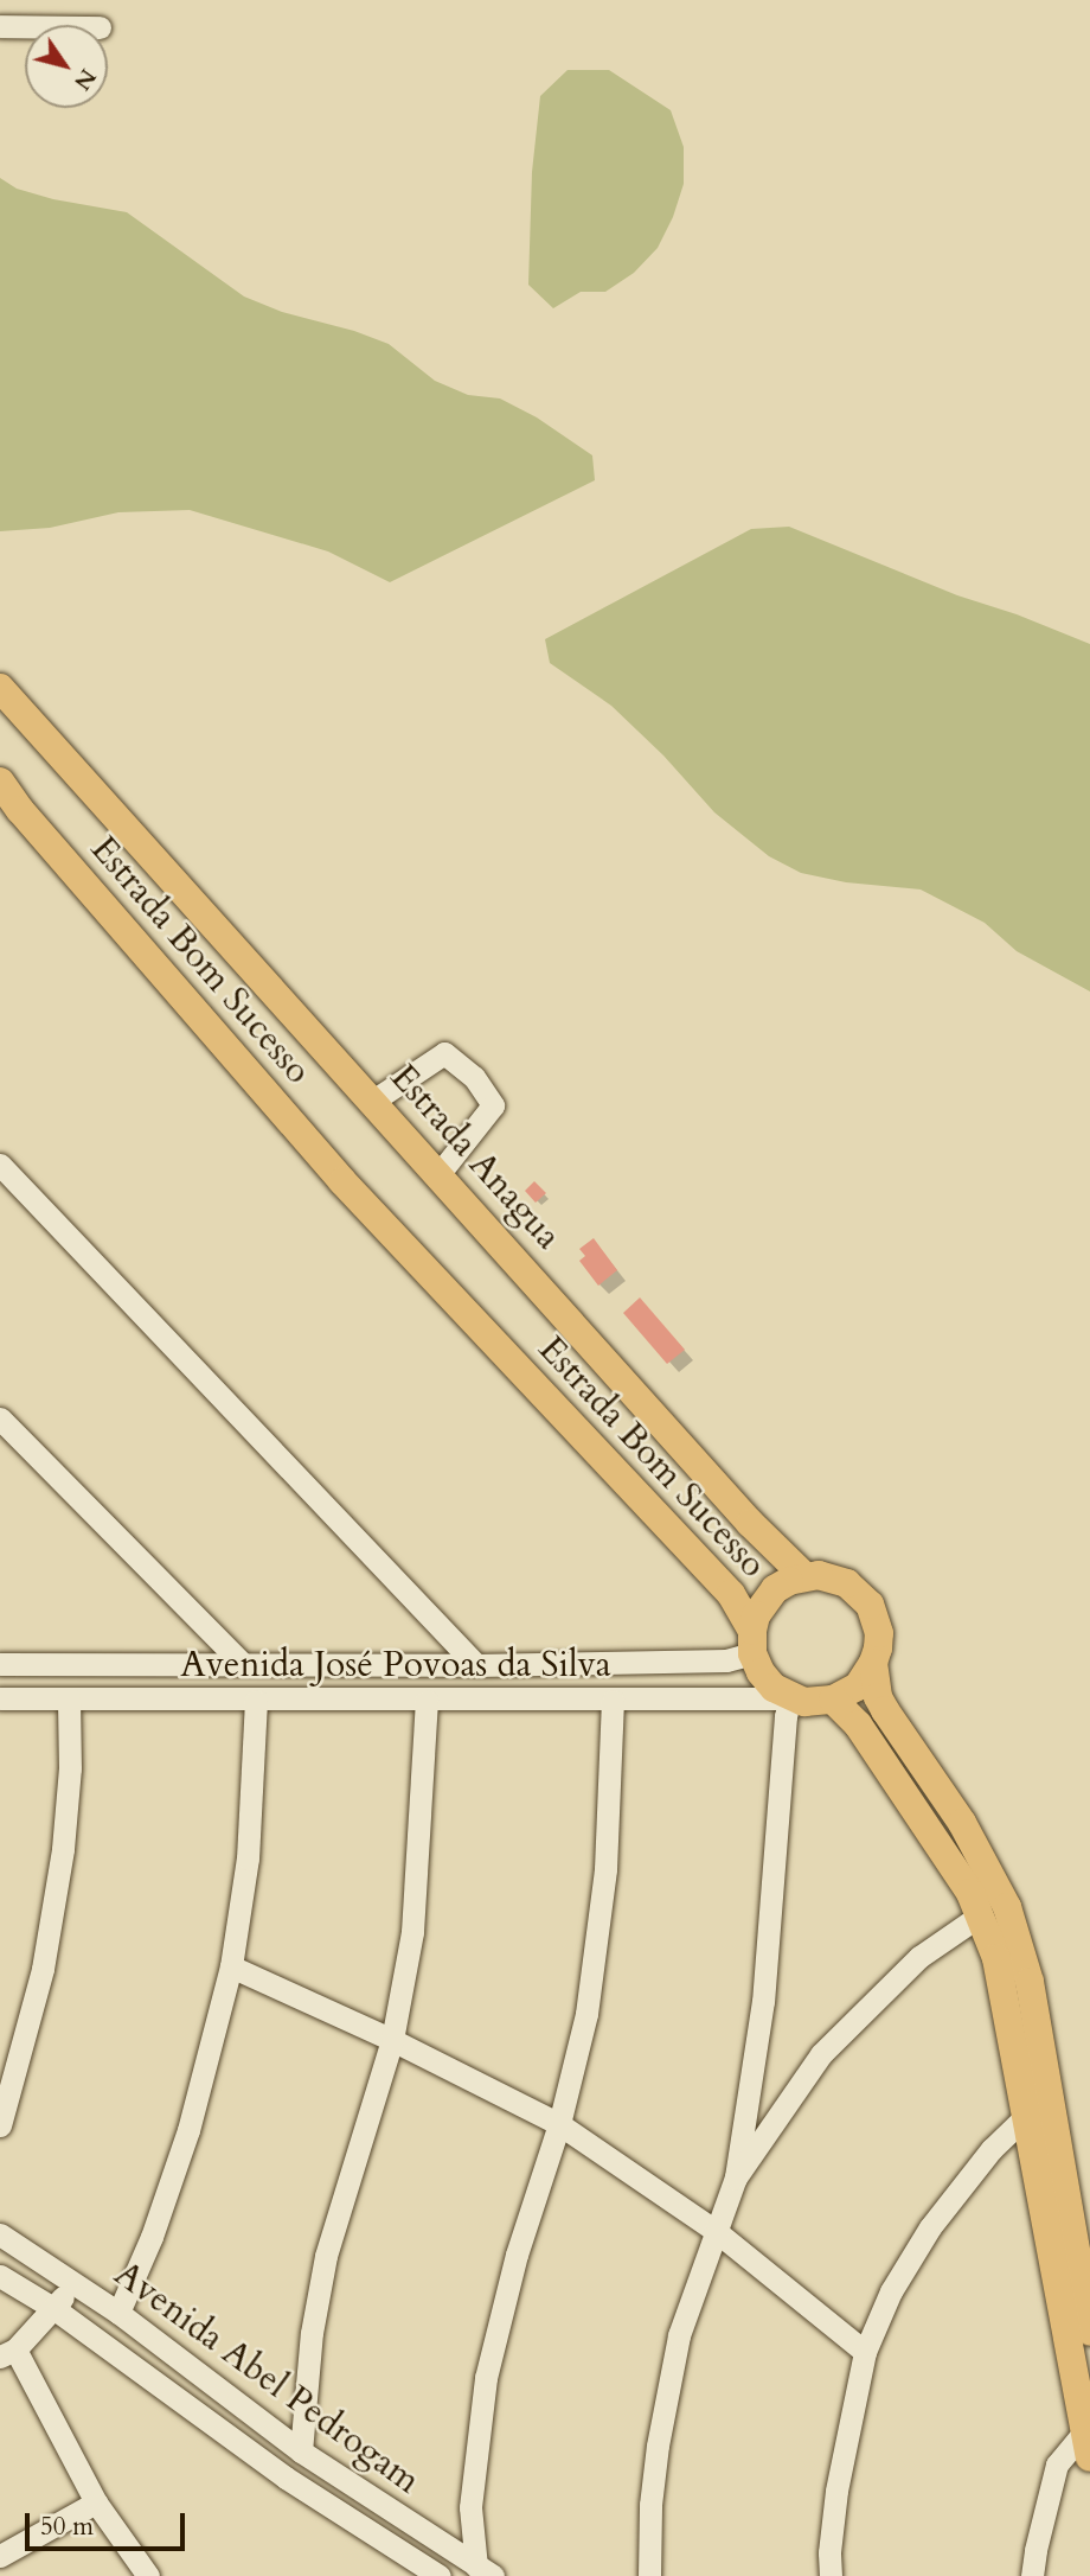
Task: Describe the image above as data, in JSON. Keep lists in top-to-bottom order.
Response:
{
  "streets": {
    "main road": ["Estrada Bom Sucesso", "Estrada Anagua"],
    "street": ["Avenida José Povoas da Silva", "Avenida Abel Pedrogam"]
  },
  "crossings": [
    ["Estrada Bom Sucesso", "Estrada Anagua"],
    ["Estrada Bom Sucesso", "Avenida José Povoas da Silva"],
    ["Estrada Anagua", "Avenida José Povoas da Silva"]
  ],
  "scale_bar": "50 m",
  "north": "bottom right"
}
